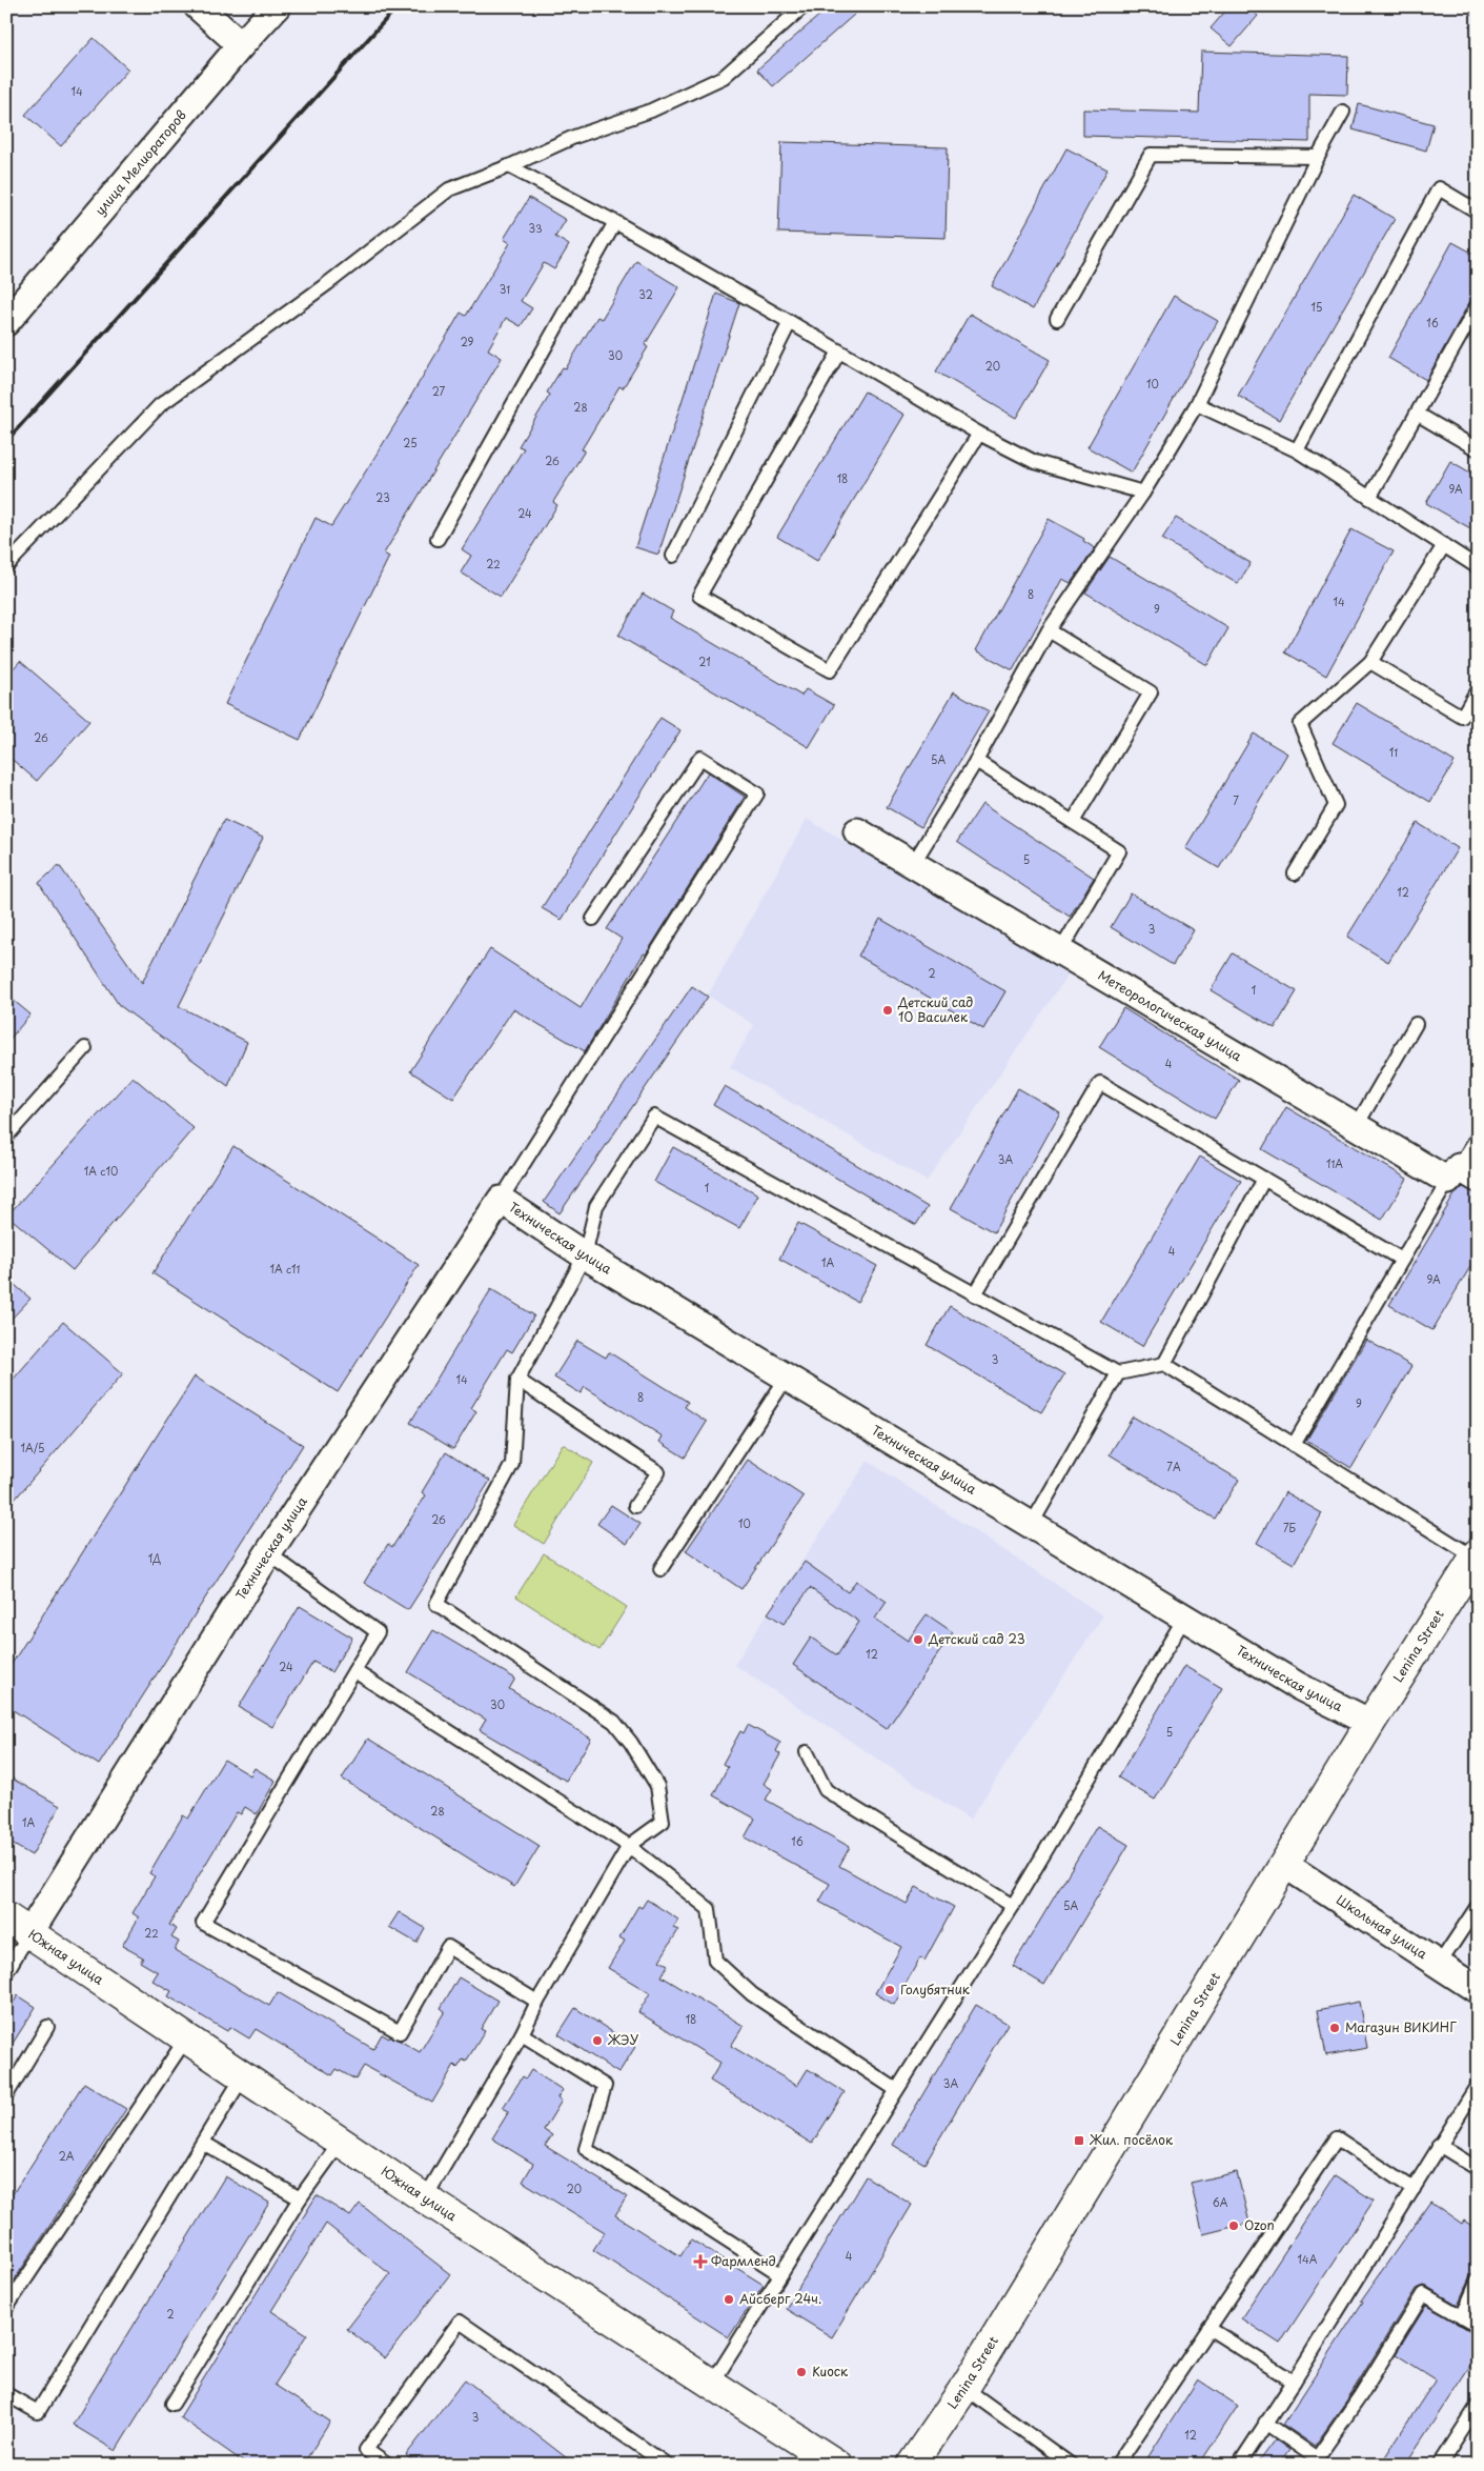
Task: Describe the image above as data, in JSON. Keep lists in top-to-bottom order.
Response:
{
  "streets": {
    "main road": ["Lenina Street", "Южная улица"],
    "street": [
      "улица Мелиораторов",
      "Метеорологическая улица",
      "Техническая улица",
      "Школьная улица"
    ]
  },
  "crossings": [
    ["Техническая улица", "Lenina Street"],
    ["Техническая улица", "Южная улица"],
    ["Lenina Street", "Школьная улица"]
  ],
  "places": {
    "other": [
      "Детский сад 10 Василек",
      "Детский сад 23",
      "Голубятник",
      "Магазин ВИКИНГ",
      "ЖЭУ",
      "Ozon",
      "Айсберг 24ч.",
      "Киоск"
    ],
    "transit": ["Жил. посёлок"],
    "health": ["Фармленд"]
  },
  "house_numbers": [
    "14",
    "33",
    "31",
    "32",
    "15",
    "16",
    "29",
    "30",
    "20",
    "10",
    "27",
    "28",
    "25",
    "26",
    "18",
    "9А",
    "23",
    "24",
    "22",
    "8",
    "14",
    "9",
    "21",
    "26",
    "11",
    "5А",
    "7",
    "5",
    "12",
    "3",
    "2",
    "1",
    "4",
    "3А",
    "11А",
    "1А с10",
    "1",
    "4",
    "1А",
    "1А с11",
    "9А",
    "3",
    "14",
    "8",
    "9",
    "1А/5",
    "7А",
    "26",
    "10",
    "7Б",
    "1Д",
    "12",
    "24",
    "30",
    "5",
    "28",
    "1А",
    "16",
    "5А",
    "22",
    "18",
    "3А",
    "2А",
    "20",
    "6А",
    "4",
    "14А",
    "2",
    "3",
    "12"
  ]
}
